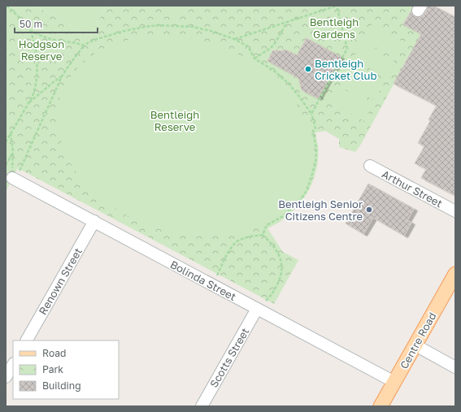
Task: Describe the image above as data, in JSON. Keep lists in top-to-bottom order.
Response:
{
  "streets": {
    "main road": ["Centre Road"],
    "street": [
      "Arthur Street",
      "Bolinda Street",
      "Renown Street",
      "Scotts Street"
    ]
  },
  "crossings": [
    ["Bolinda Street", "Renown Street"],
    ["Bolinda Street", "Centre Road"],
    ["Bolinda Street", "Scotts Street"]
  ],
  "parks": ["Bentleigh Gardens", "Hodgson Reserve", "Bentleigh Reserve"],
  "places": ["Bentleigh Cricket Club", "Bentleigh Senior Citizens Centre"],
  "legend": ["Road", "Park", "Building"],
  "scale_bar": "50 m"
}
